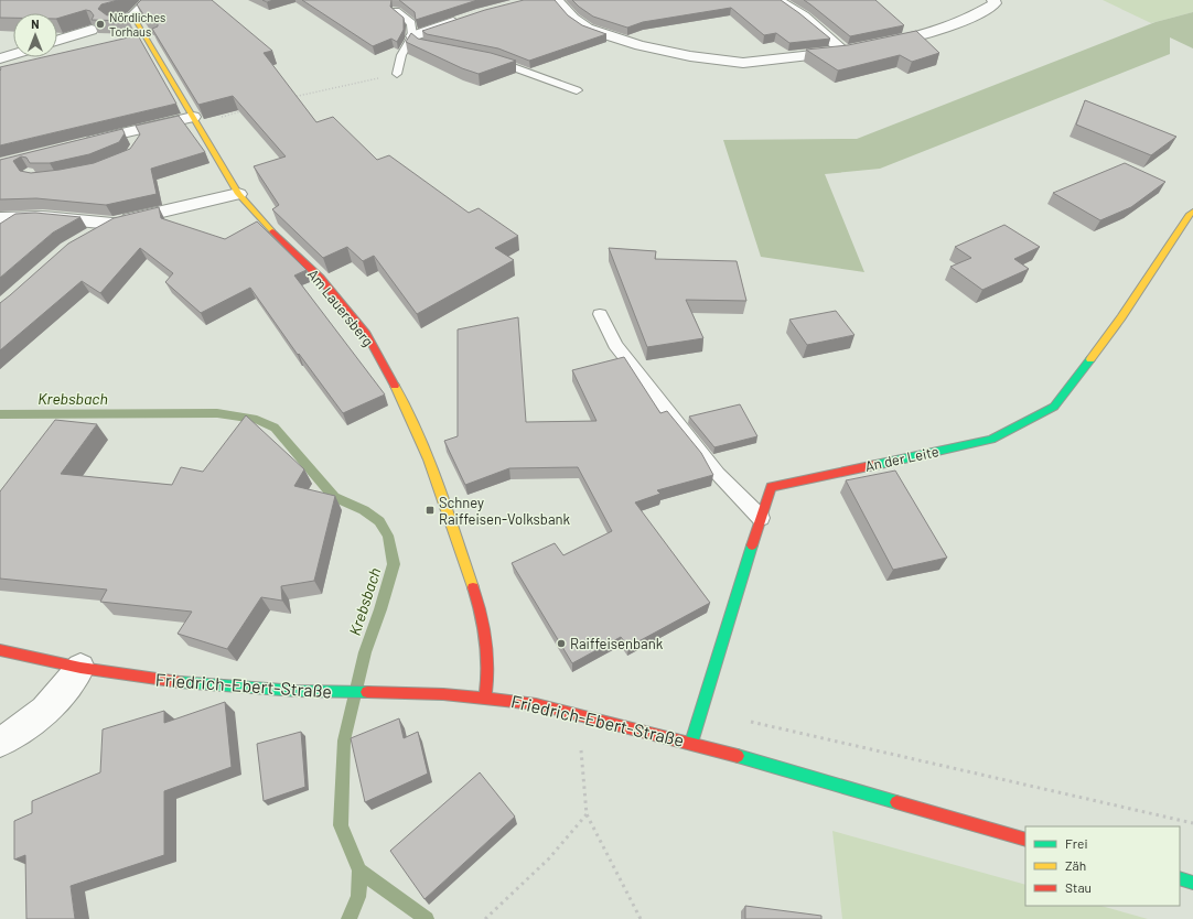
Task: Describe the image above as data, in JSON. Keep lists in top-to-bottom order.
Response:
{
  "streets": {
    "street": ["Am Lauersberg", "An der Leite", "Friedrich-Ebert-Straße"]
  },
  "crossings": [
    ["Am Lauersberg", "Friedrich-Ebert-Straße"],
    ["An der Leite", "Friedrich-Ebert-Straße"]
  ],
  "water": ["Krebsbach"],
  "places": {
    "other": ["Nördliches Torhaus", "Raiffeisenbank"],
    "transit": ["Schney Raiffeisen-Volksbank"]
  },
  "legend": ["Frei", "Zäh", "Stau"],
  "north": "top"
}
